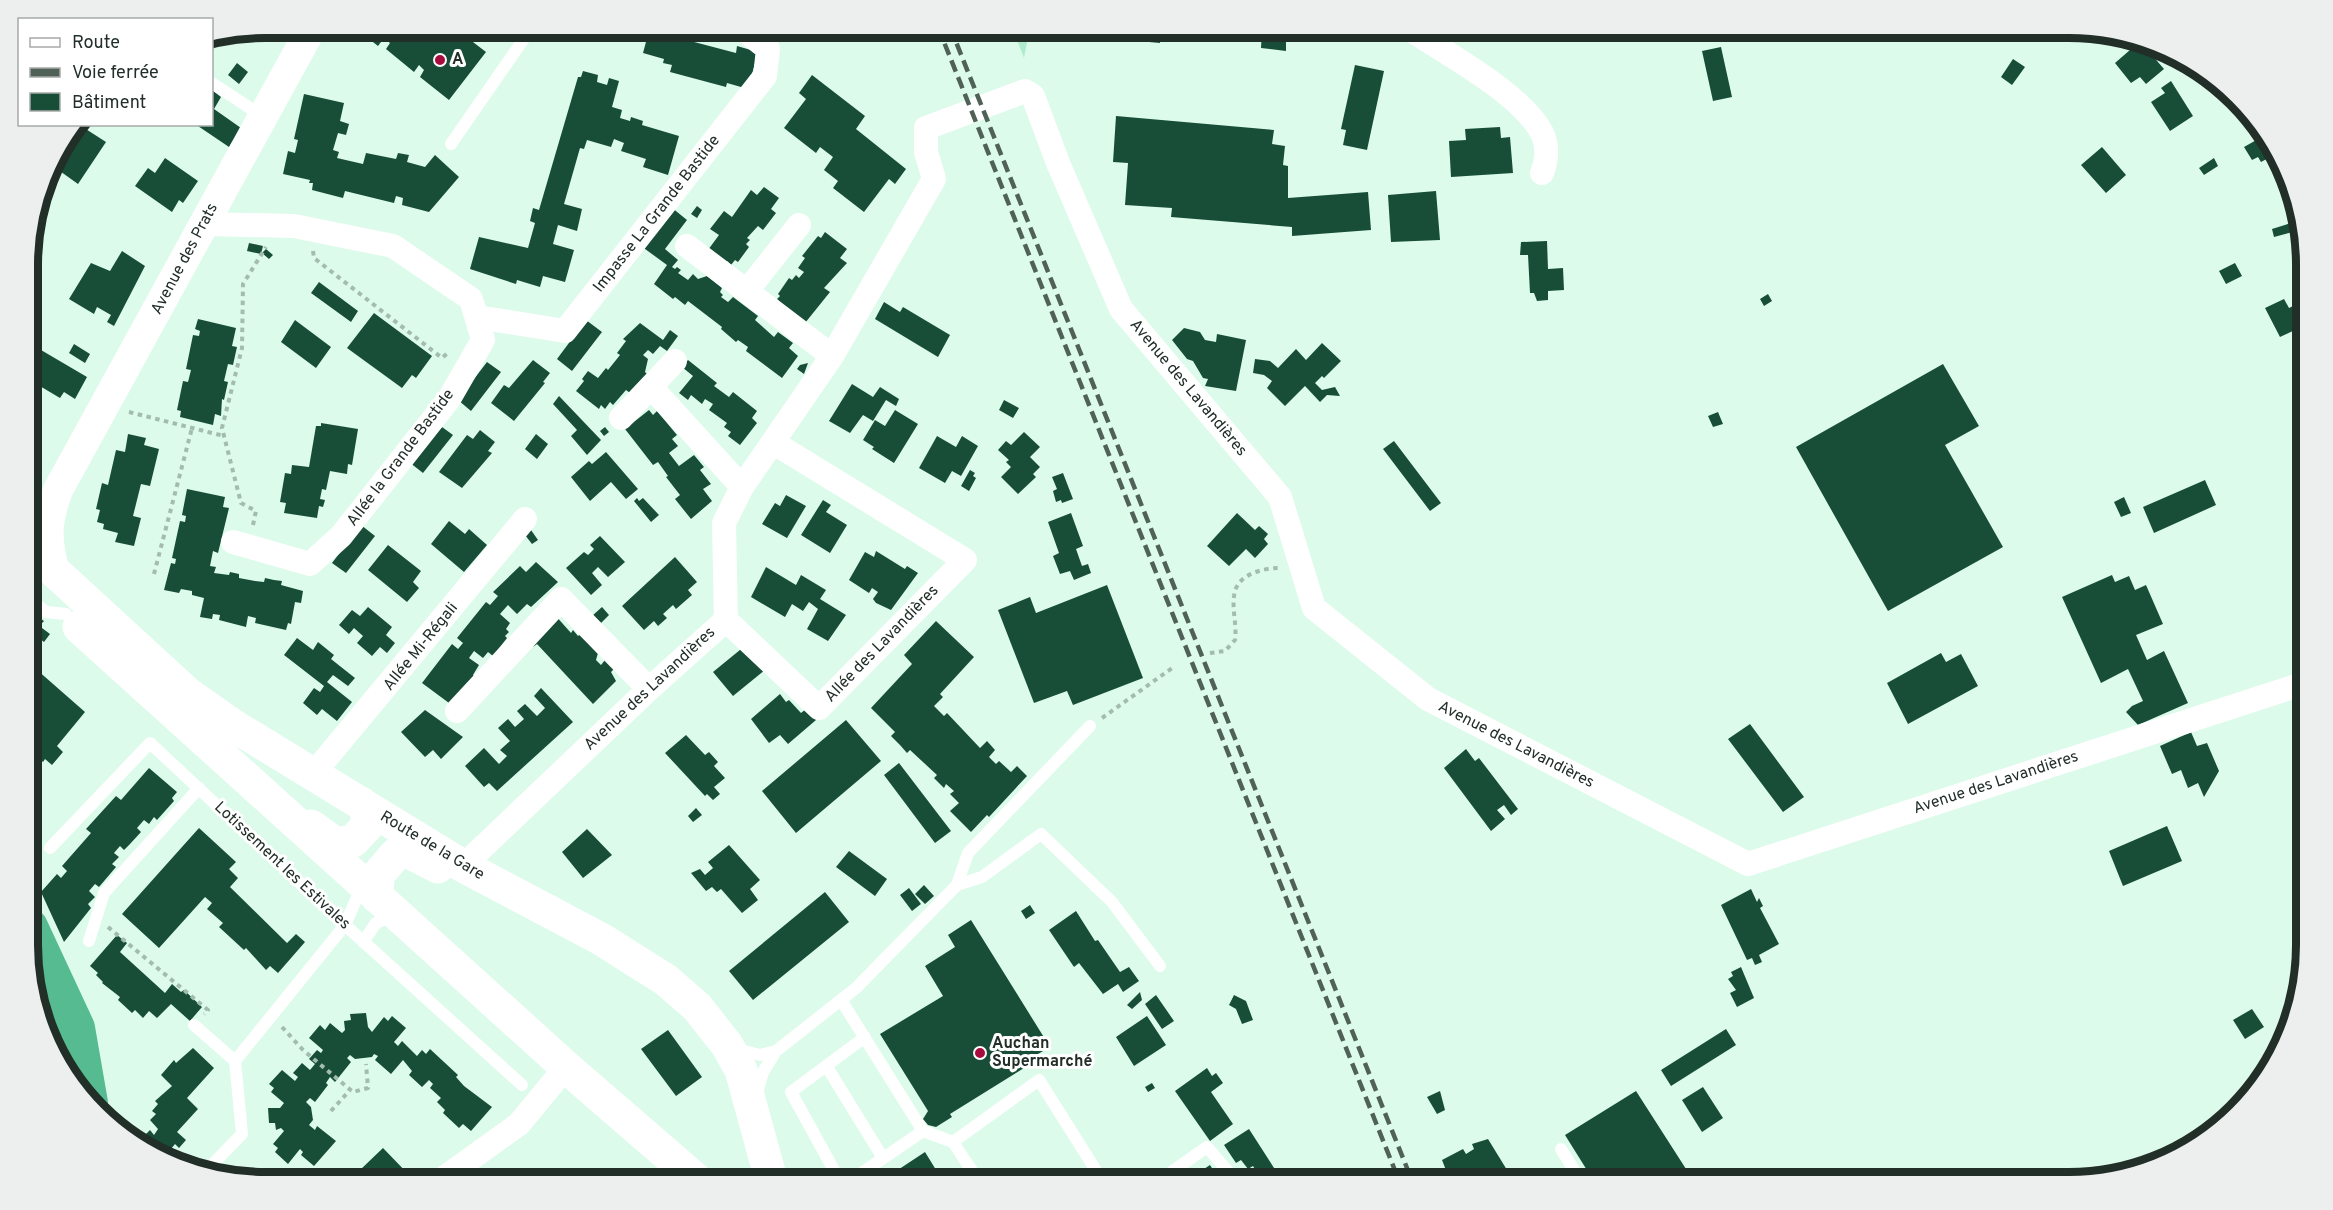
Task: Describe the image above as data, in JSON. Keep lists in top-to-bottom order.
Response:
{
  "streets": {
    "main road": ["Route de la Gare"],
    "street": [
      "Impasse La Grande Bastide",
      "Avenue des Prats",
      "Avenue des Lavandières",
      "Allée la Grande Bastide",
      "Allée des Lavandières",
      "Allée Mi-Régali"
    ],
    "lane": ["Lotissement les Estivales"]
  },
  "crossings": [
    ["Impasse La Grande Bastide", "Allée la Grande Bastide"],
    ["Avenue des Prats", "Allée la Grande Bastide"],
    ["Avenue des Prats", "Route de la Gare"],
    ["Avenue des Lavandières", "Allée des Lavandières"],
    ["Avenue des Lavandières", "Route de la Gare"],
    ["Allée Mi-Régali", "Route de la Gare"]
  ],
  "places": ["A", "Auchan Supermarché"],
  "legend": ["Route", "Voie ferrée", "Bâtiment"]
}
